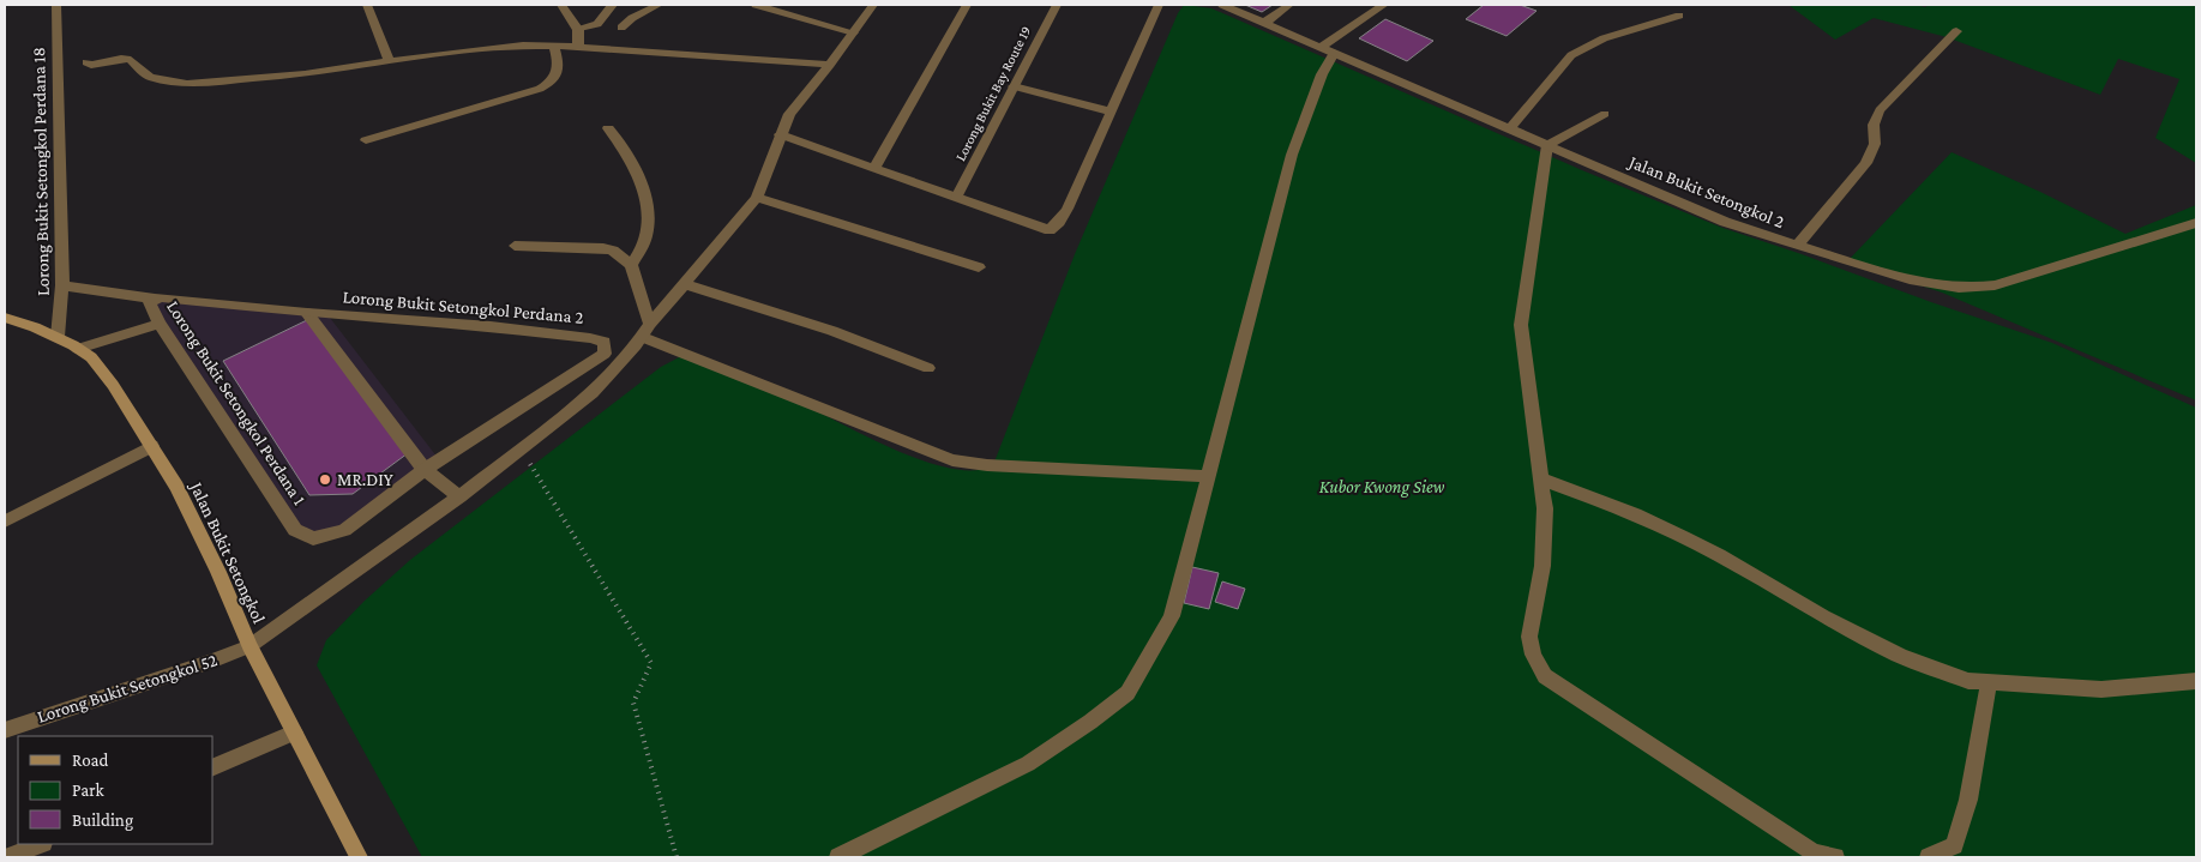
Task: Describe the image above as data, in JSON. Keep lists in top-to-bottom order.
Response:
{
  "streets": {
    "street": [
      "Lorong Bukit Bay Route 19",
      "Lorong Bukit Setongkol Perdana 18",
      "Jalan Bukit Setongkol 2",
      "Lorong Bukit Setongkol Perdana 2",
      "Lorong Bukit Setongkol Perdana 1",
      "Jalan Bukit Setongkol",
      "Lorong Bukit Setongkol 52"
    ]
  },
  "crossings": [
    ["Lorong Bukit Setongkol Perdana 18", "Jalan Bukit Setongkol"],
    ["Lorong Bukit Setongkol Perdana 2", "Lorong Bukit Setongkol Perdana 1"],
    ["Jalan Bukit Setongkol", "Lorong Bukit Setongkol 52"]
  ],
  "parks": ["Kubor Kwong Siew"],
  "places": ["MR.DIY"],
  "legend": ["Road", "Park", "Building"]
}
